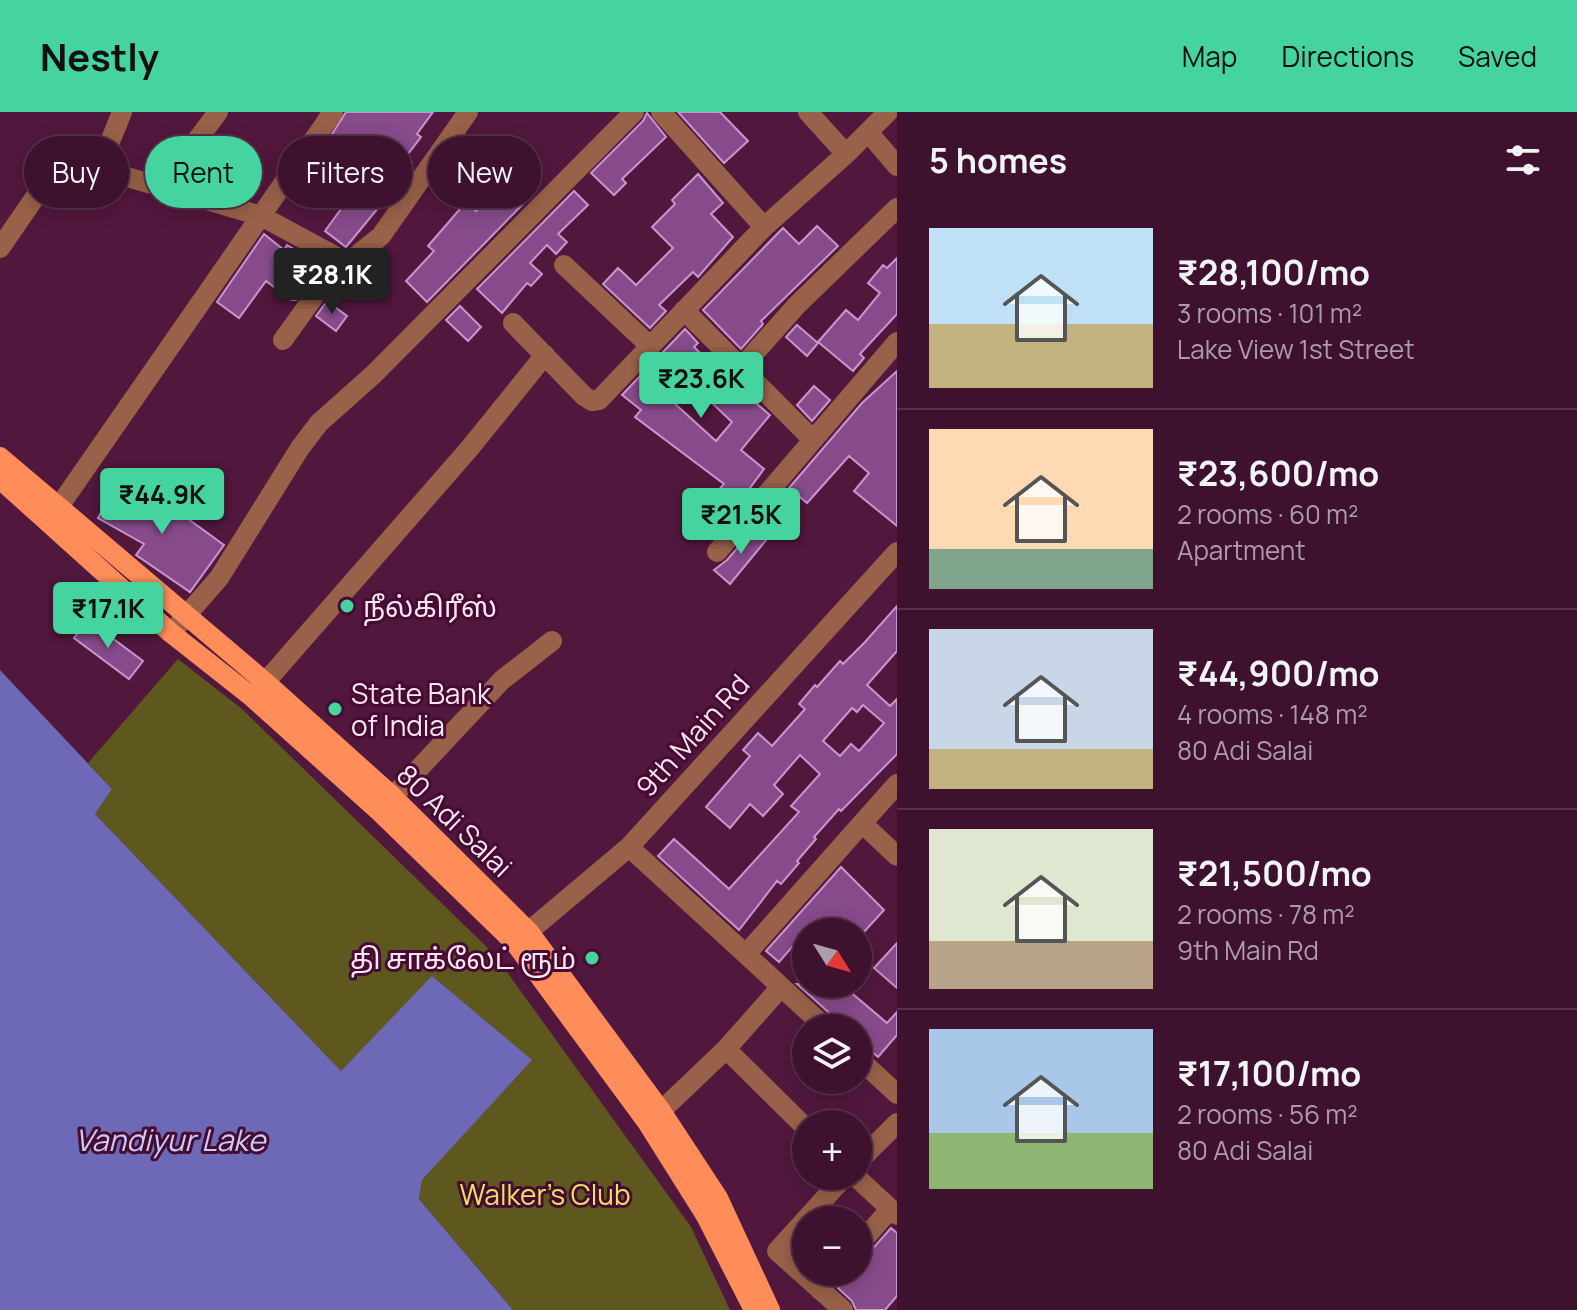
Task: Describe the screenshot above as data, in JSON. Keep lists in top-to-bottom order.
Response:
{
  "streets": {
    "main road": ["80 Adi Salai"],
    "street": ["9th Main Rd"]
  },
  "crossings": [
    ["9th Main Rd", "80 Adi Salai"]
  ],
  "water": ["Vandiyur Lake"],
  "parks": ["Walker's Club"],
  "places": ["நீல்கிரீஸ்", "State Bank of India", "தி சாக்லேட் ரூம்"],
  "north": "bottom right",
  "page": {
    "header": "Nestly",
    "nav": ["Map", "Directions", "Saved"],
    "heading": "5 homes",
    "chip": [
      "Buy",
      "Rent",
      "Filters",
      "New"
    ],
    "list": [
      {
        "name": "₹28,100/mo",
        "note": "3 rooms · 101 m² · Lake View 1st Street"
      },
      {
        "name": "₹23,600/mo",
        "note": "2 rooms · 60 m² · Apartment"
      },
      {
        "name": "₹44,900/mo",
        "note": "4 rooms · 148 m² · 80 Adi Salai"
      },
      {
        "name": "₹21,500/mo",
        "note": "2 rooms · 78 m² · 9th Main Rd"
      },
      {
        "name": "₹17,100/mo",
        "note": "2 rooms · 56 m² · 80 Adi Salai"
      }
    ],
    "price": [
      "₹28.1K",
      "₹23.6K",
      "₹44.9K",
      "₹21.5K",
      "₹17.1K"
    ],
    "map_buttons": ["+", "−"]
  }
}
